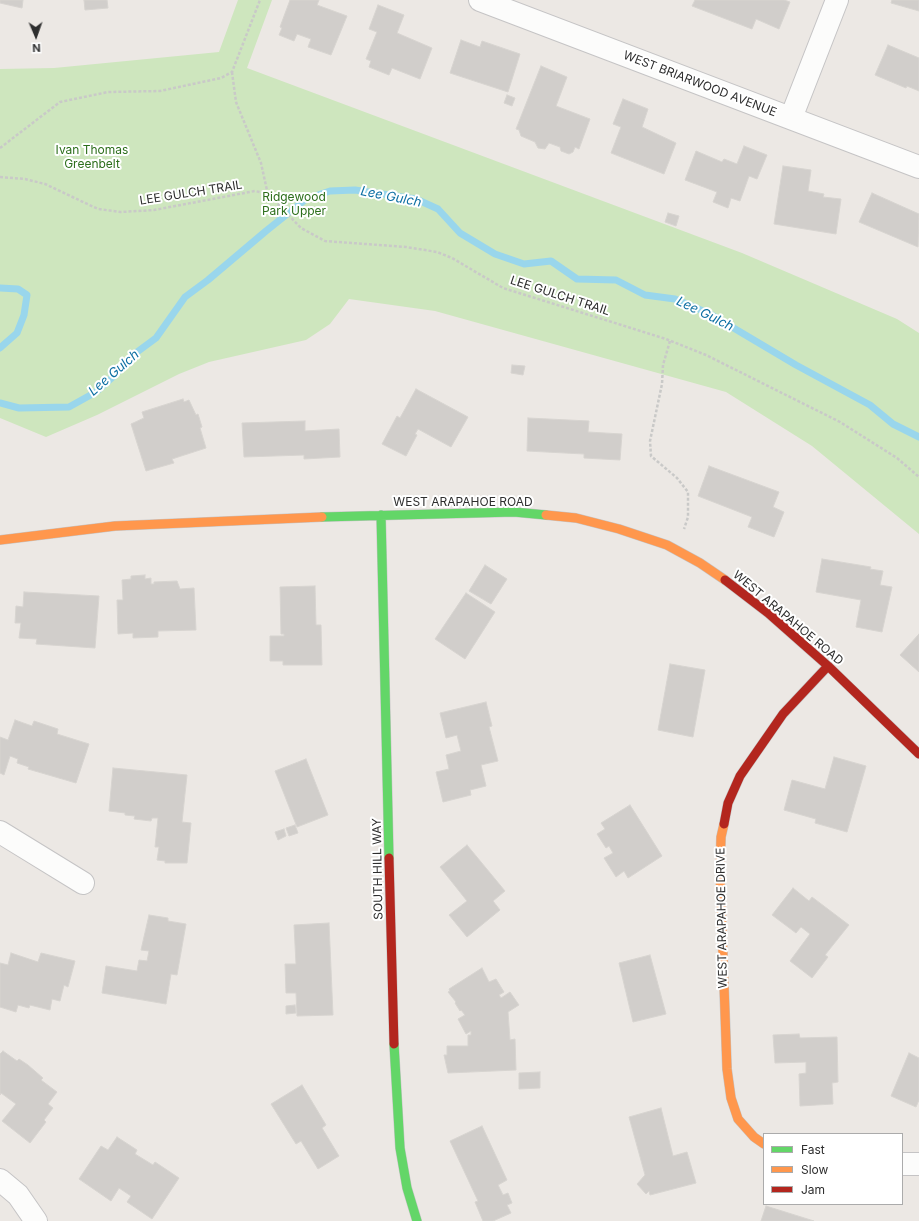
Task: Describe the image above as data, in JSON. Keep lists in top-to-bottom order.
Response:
{
  "streets": {
    "street": [
      "WEST BRIARWOOD AVENUE",
      "WEST ARAPAHOE ROAD",
      "SOUTH HILL WAY",
      "WEST ARAPAHOE DRIVE"
    ],
    "path": ["LEE GULCH TRAIL"]
  },
  "crossings": [
    ["WEST ARAPAHOE ROAD", "SOUTH HILL WAY"],
    ["WEST ARAPAHOE ROAD", "WEST ARAPAHOE DRIVE"]
  ],
  "water": ["Lee Gulch"],
  "parks": ["Ivan Thomas Greenbelt", "Ridgewood Park Upper"],
  "legend": ["Fast", "Slow", "Jam"],
  "north": "bottom"
}
